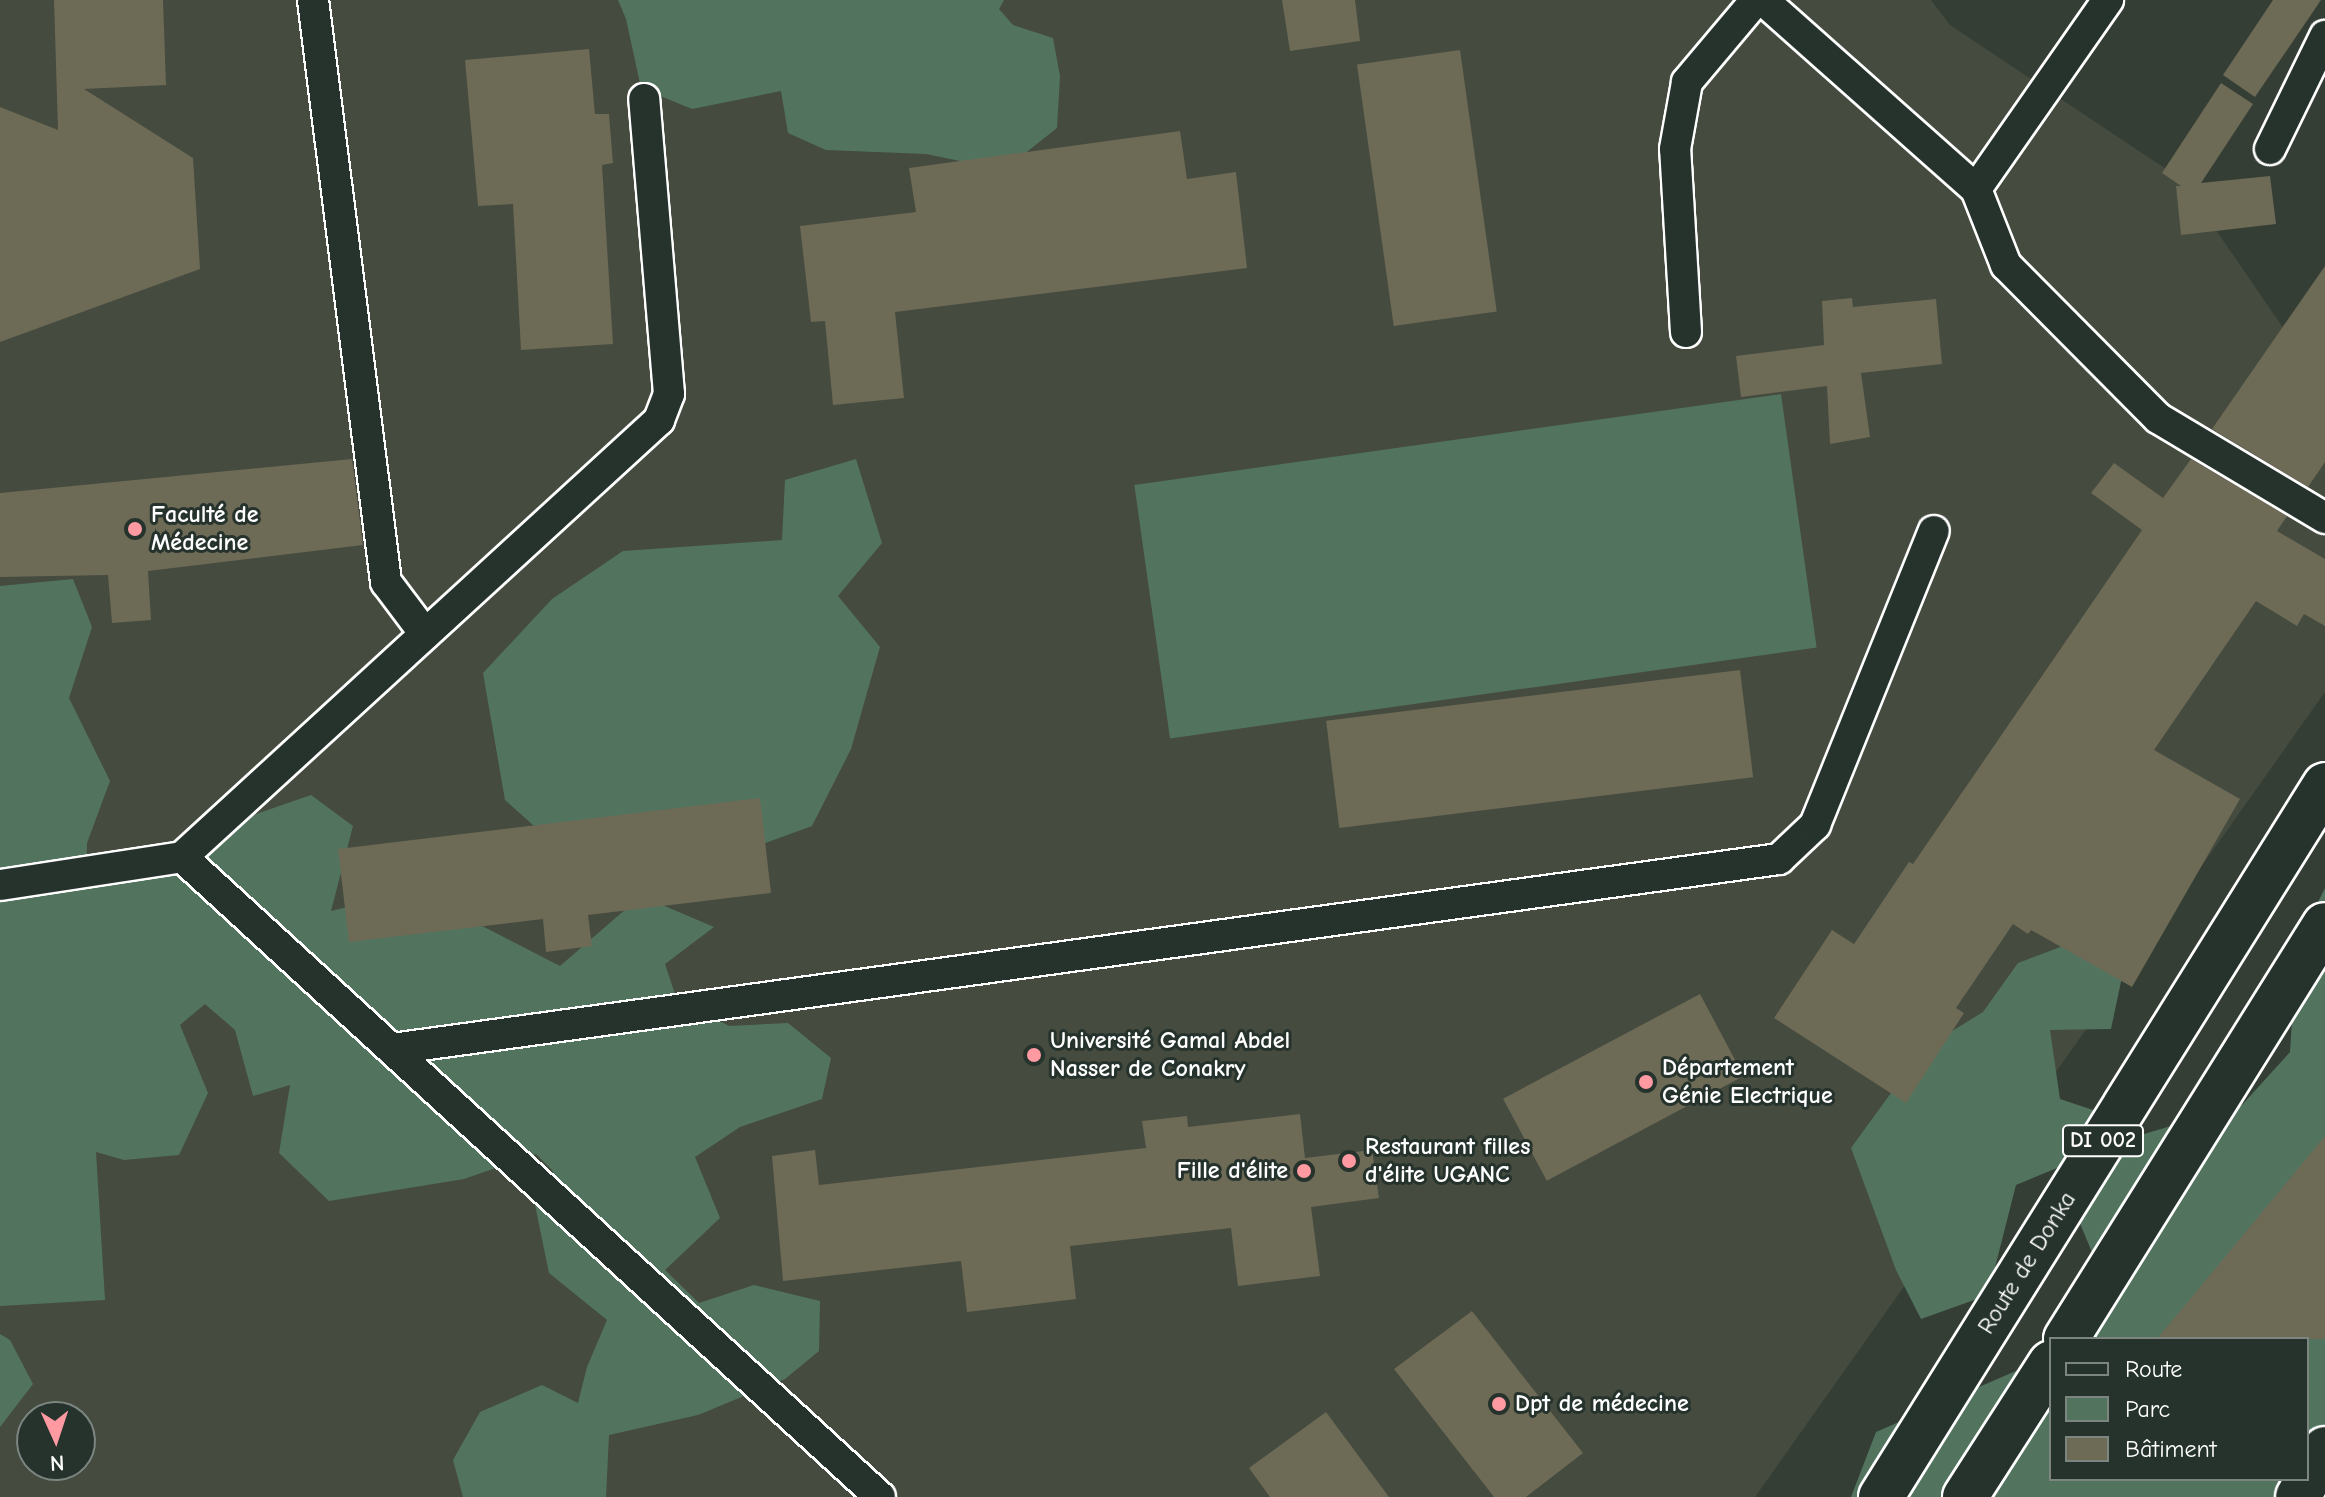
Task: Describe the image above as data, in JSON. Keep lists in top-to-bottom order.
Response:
{
  "streets": {
    "main road": ["DI 002", "Route de Donka"]
  },
  "places": [
    "Faculté de Médecine",
    "Université Gamal Abdel Nasser de Conakry",
    "Département Génie Electrique",
    "Restaurant filles d'élite UGANC",
    "Fille d'élite",
    "Dpt de médecine"
  ],
  "legend": ["Route", "Parc", "Bâtiment"],
  "north": "bottom"
}
